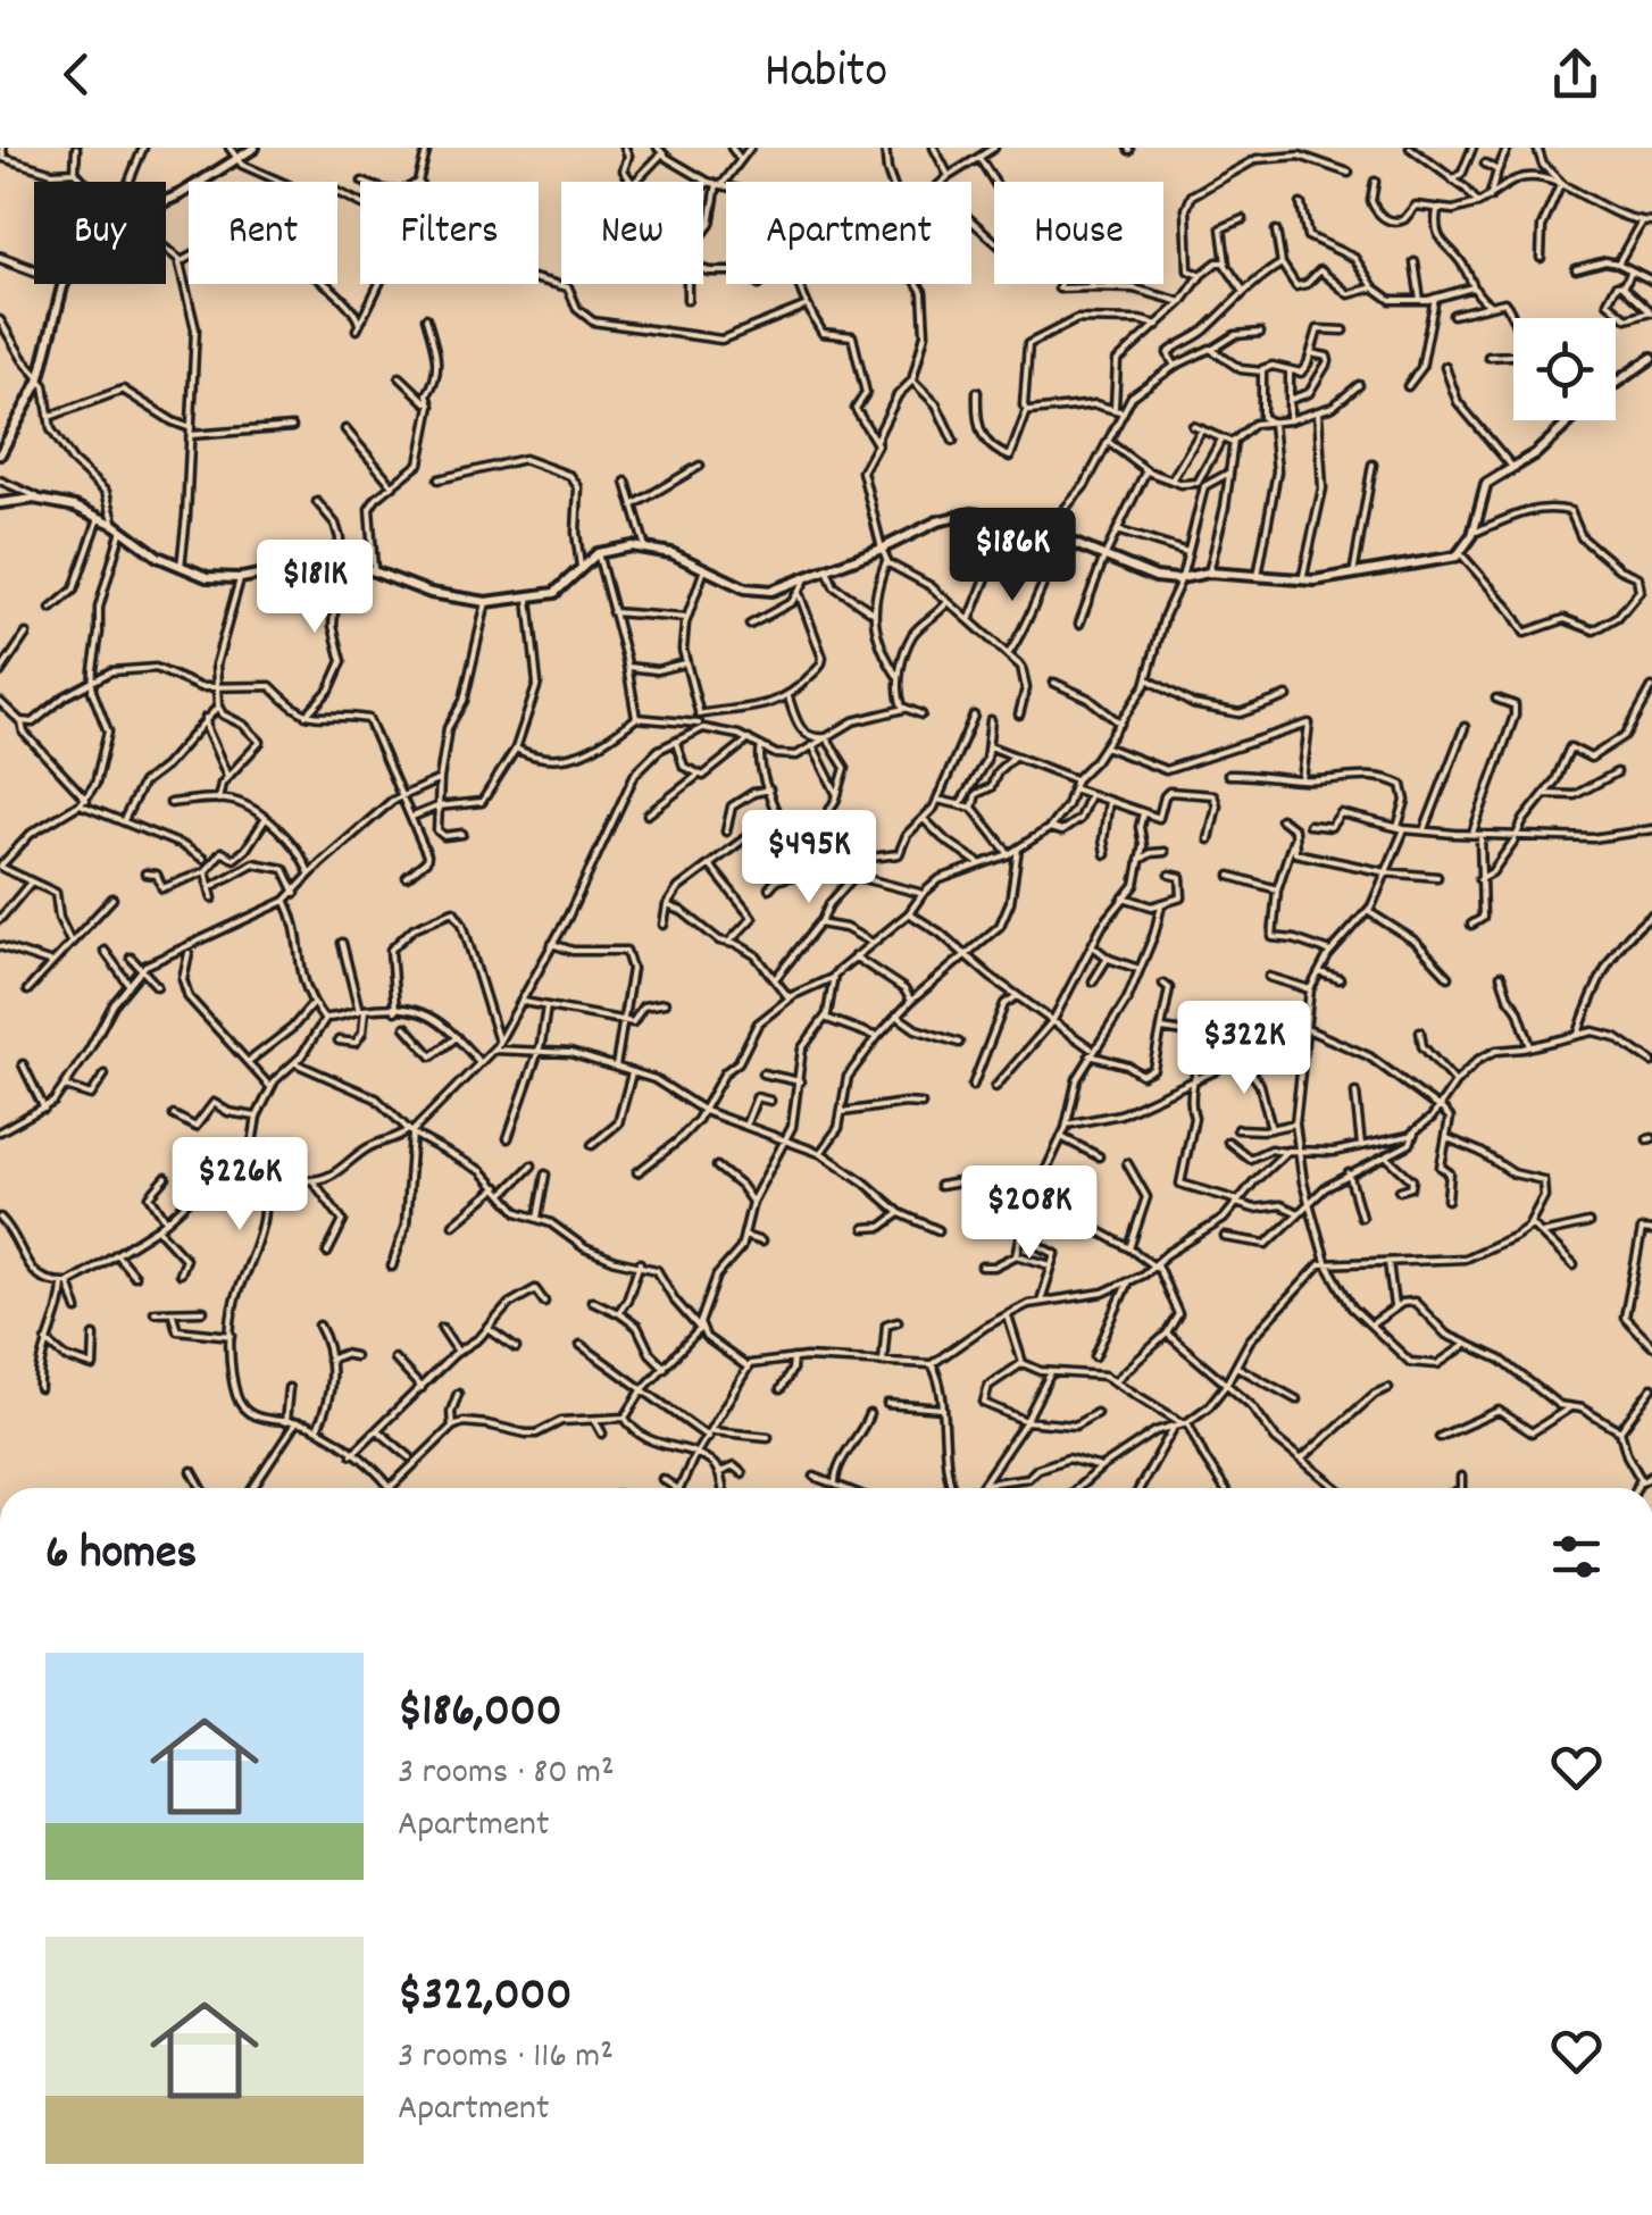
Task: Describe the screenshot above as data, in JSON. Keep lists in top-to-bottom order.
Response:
{
  "page": {
    "header": "Habito",
    "chip": [
      "Buy",
      "Rent",
      "Filters",
      "New",
      "Apartment",
      "House"
    ],
    "price": [
      "$186K",
      "$181K",
      "$495K",
      "$322K",
      "$226K",
      "$208K"
    ],
    "heading": "6 homes",
    "list": [
      {
        "name": "$186,000",
        "note": "3 rooms · 80 m² · Apartment"
      },
      {
        "name": "$322,000",
        "note": "3 rooms · 116 m² · Apartment"
      }
    ]
  }
}
